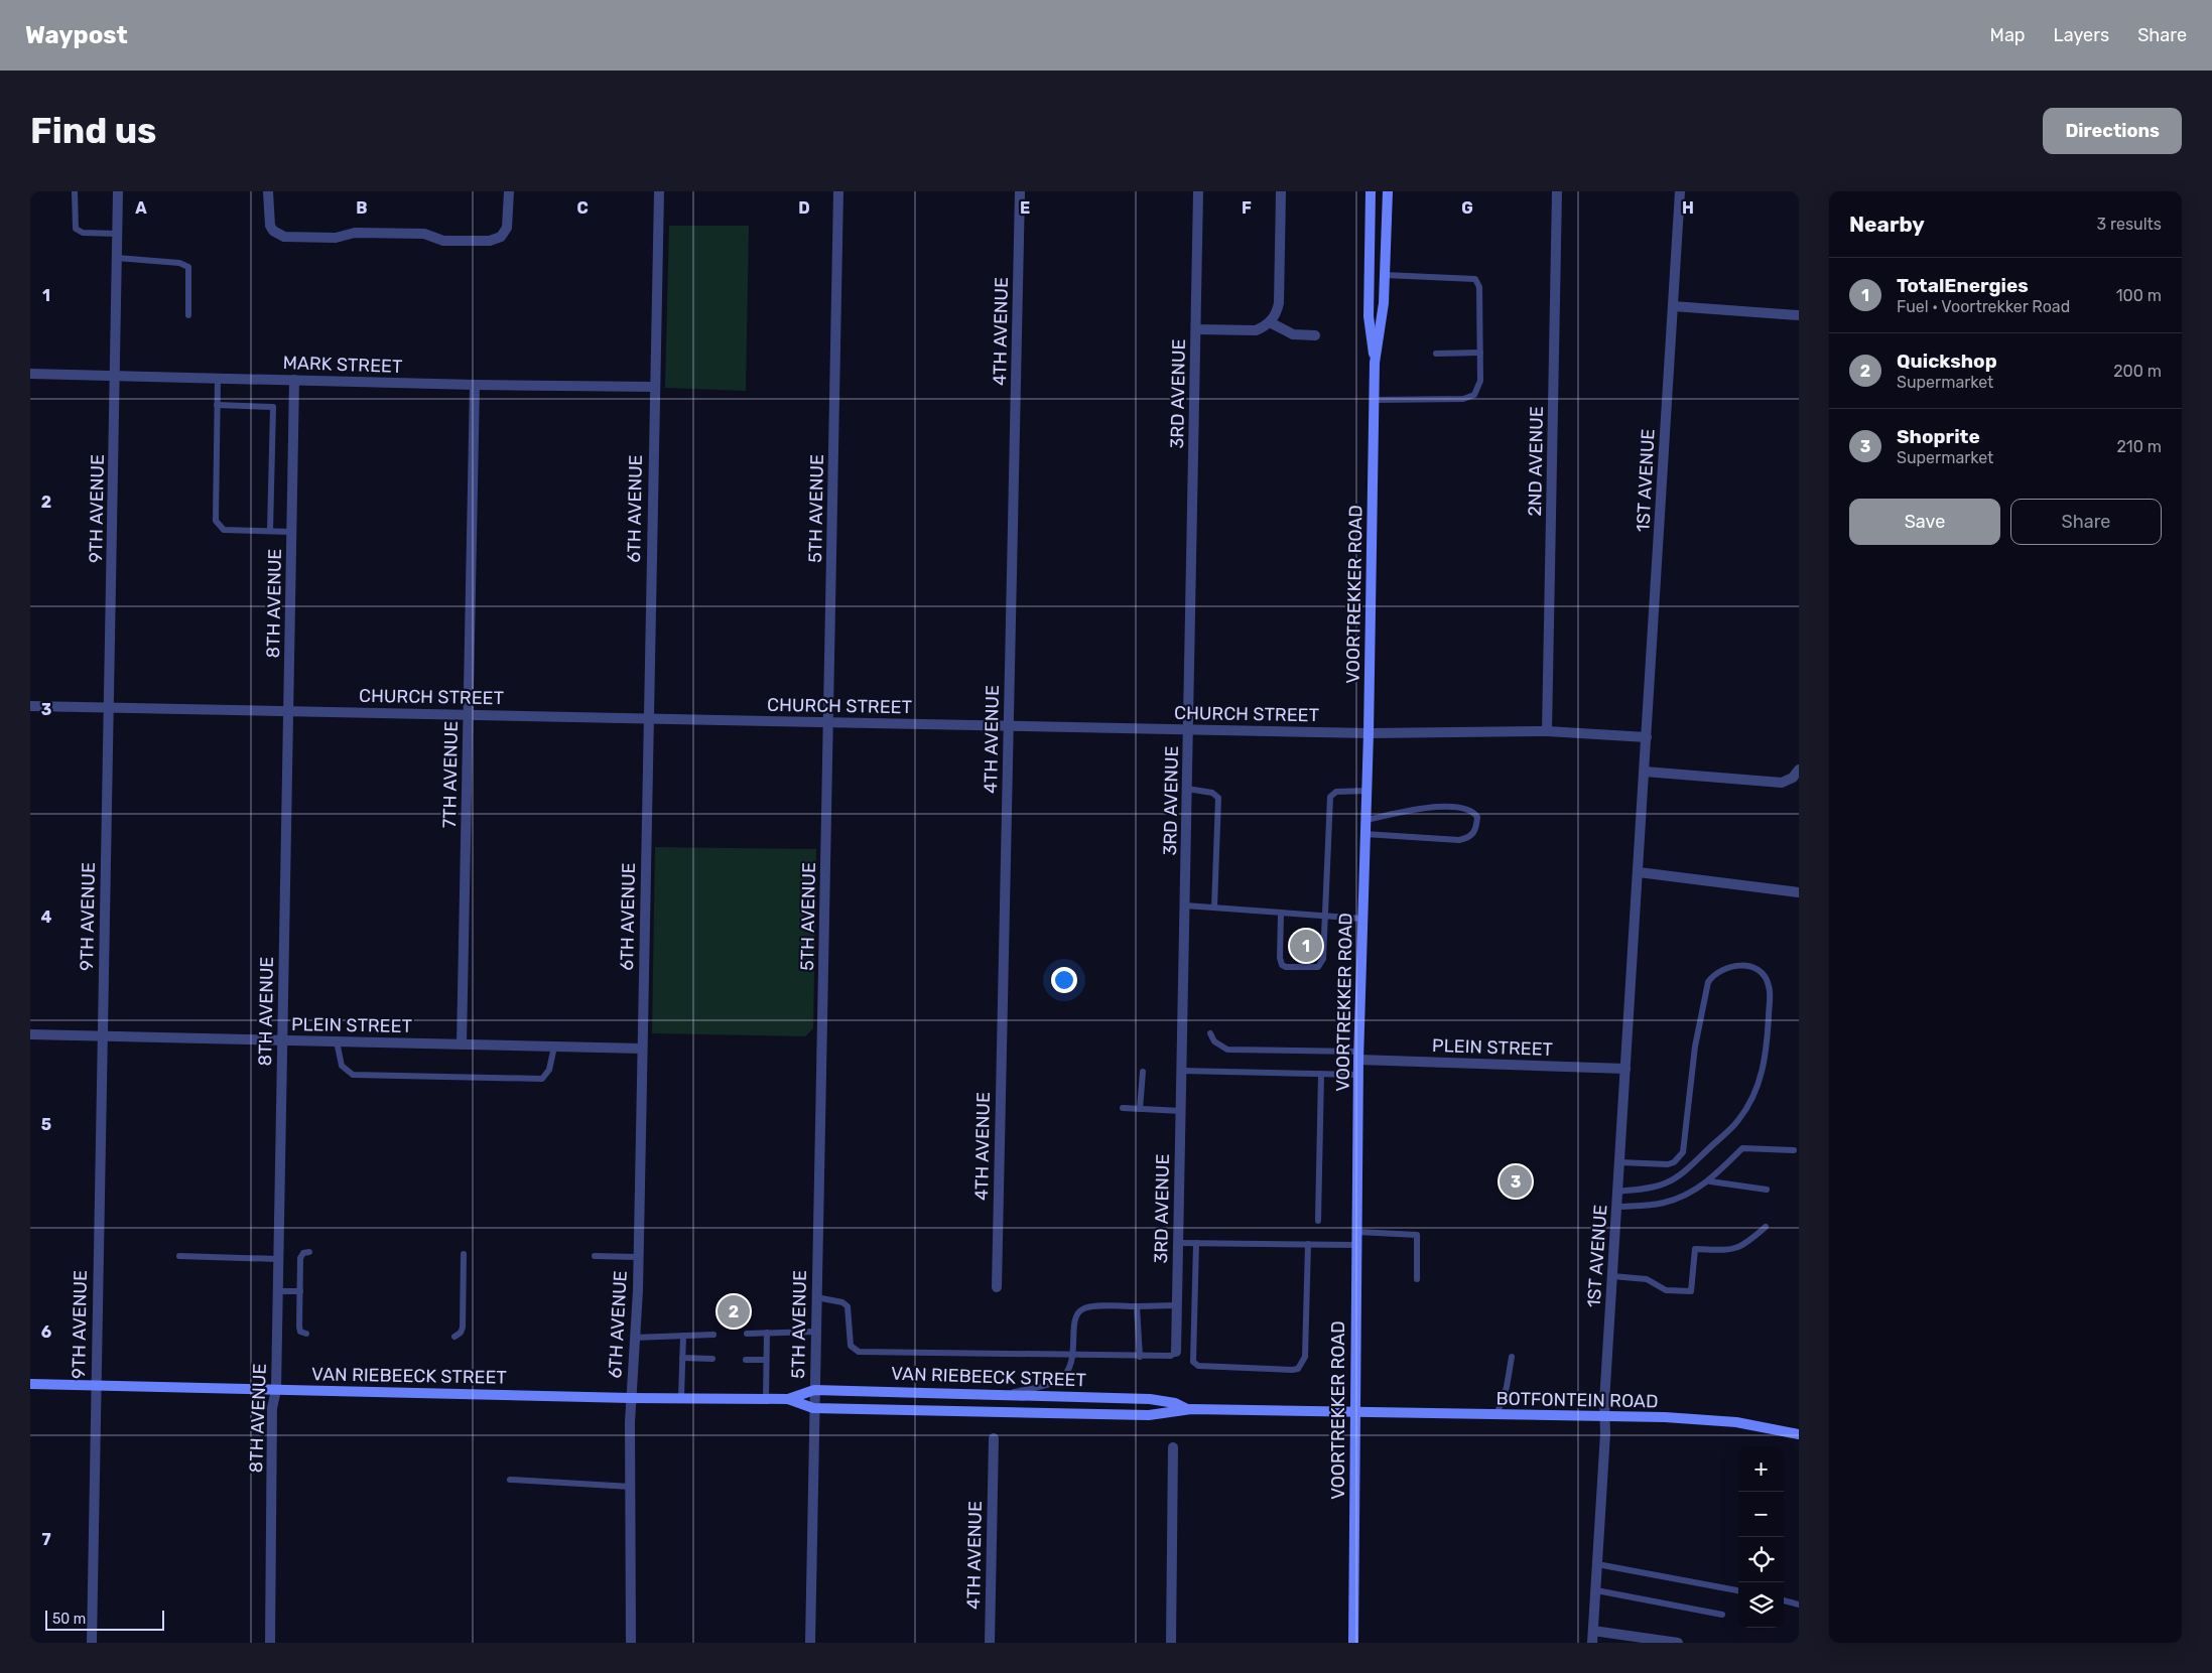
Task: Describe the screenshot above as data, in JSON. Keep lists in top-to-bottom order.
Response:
{
  "streets": {
    "main road": ["VOORTREKKER ROAD", "VAN RIEBEECK STREET", "BOTFONTEIN ROAD"],
    "street": [
      "4TH AVENUE",
      "MARK STREET",
      "3RD AVENUE",
      "2ND AVENUE",
      "1ST AVENUE",
      "9TH AVENUE",
      "6TH AVENUE",
      "5TH AVENUE",
      "8TH AVENUE",
      "CHURCH STREET",
      "7TH AVENUE",
      "PLEIN STREET"
    ]
  },
  "crossings": [
    ["4TH AVENUE", "CHURCH STREET"],
    ["MARK STREET", "9TH AVENUE"],
    ["MARK STREET", "6TH AVENUE"],
    ["MARK STREET", "8TH AVENUE"],
    ["MARK STREET", "7TH AVENUE"],
    ["3RD AVENUE", "CHURCH STREET"],
    ["2ND AVENUE", "CHURCH STREET"],
    ["1ST AVENUE", "CHURCH STREET"],
    ["1ST AVENUE", "PLEIN STREET"],
    ["1ST AVENUE", "BOTFONTEIN ROAD"],
    ["9TH AVENUE", "CHURCH STREET"],
    ["9TH AVENUE", "PLEIN STREET"],
    ["9TH AVENUE", "VAN RIEBEECK STREET"],
    ["6TH AVENUE", "CHURCH STREET"],
    ["6TH AVENUE", "PLEIN STREET"],
    ["6TH AVENUE", "VAN RIEBEECK STREET"],
    ["5TH AVENUE", "CHURCH STREET"],
    ["5TH AVENUE", "VAN RIEBEECK STREET"],
    ["VOORTREKKER ROAD", "CHURCH STREET"],
    ["VOORTREKKER ROAD", "PLEIN STREET"],
    ["VOORTREKKER ROAD", "VAN RIEBEECK STREET"],
    ["VOORTREKKER ROAD", "BOTFONTEIN ROAD"],
    ["8TH AVENUE", "CHURCH STREET"],
    ["8TH AVENUE", "PLEIN STREET"],
    ["8TH AVENUE", "VAN RIEBEECK STREET"],
    ["CHURCH STREET", "7TH AVENUE"],
    ["7TH AVENUE", "PLEIN STREET"],
    ["VAN RIEBEECK STREET", "BOTFONTEIN ROAD"]
  ],
  "scale_bar": "50 m",
  "page": {
    "header": "Waypost",
    "nav": ["Map", "Layers", "Share"],
    "buttons": [
      "Directions",
      ["Save", "Share"]
    ],
    "title": "Find us",
    "heading": ["Nearby", "3 results"],
    "list": [
      {
        "mark": "1",
        "name": "TotalEnergies",
        "note": "Fuel · Voortrekker Road",
        "value": "100 m"
      },
      {
        "mark": "2",
        "name": "Quickshop",
        "note": "Supermarket",
        "value": "200 m"
      },
      {
        "mark": "3",
        "name": "Shoprite",
        "note": "Supermarket",
        "value": "210 m"
      }
    ],
    "pins": ["1", "3", "2"],
    "map_buttons": ["+", "−"],
    "scale": "50 m"
  },
  "grid": {
    "columns": [
      "A",
      "B",
      "C",
      "D",
      "E",
      "F",
      "G",
      "H"
    ],
    "rows": [
      "1",
      "2",
      "3",
      "4",
      "5",
      "6",
      "7"
    ]
  }
}
